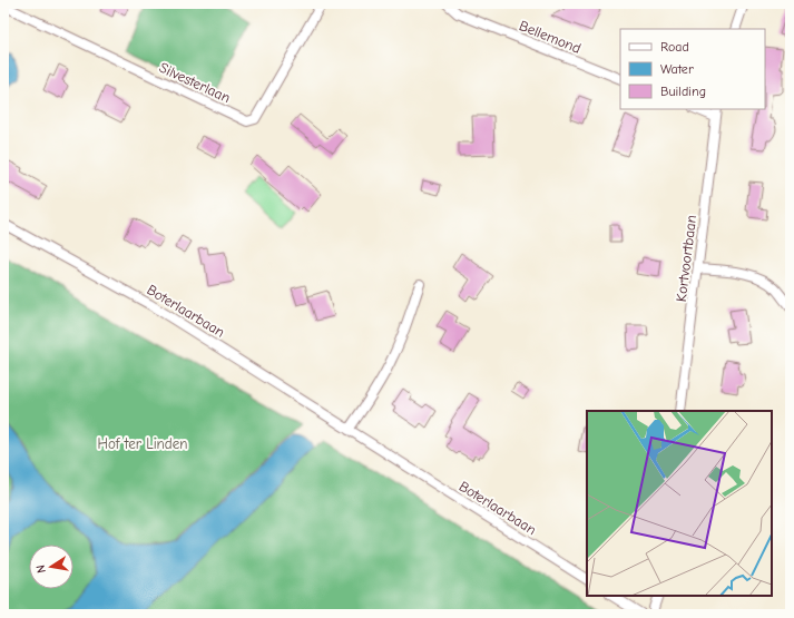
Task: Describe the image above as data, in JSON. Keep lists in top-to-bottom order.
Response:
{
  "streets": {
    "street": [
      "Bellemond",
      "Silvesterlaan",
      "Kortvoortbaan",
      "Boterlaarbaan"
    ]
  },
  "parks": ["Hof ter Linden"],
  "legend": ["Road", "Water", "Building"],
  "north": "left"
}
